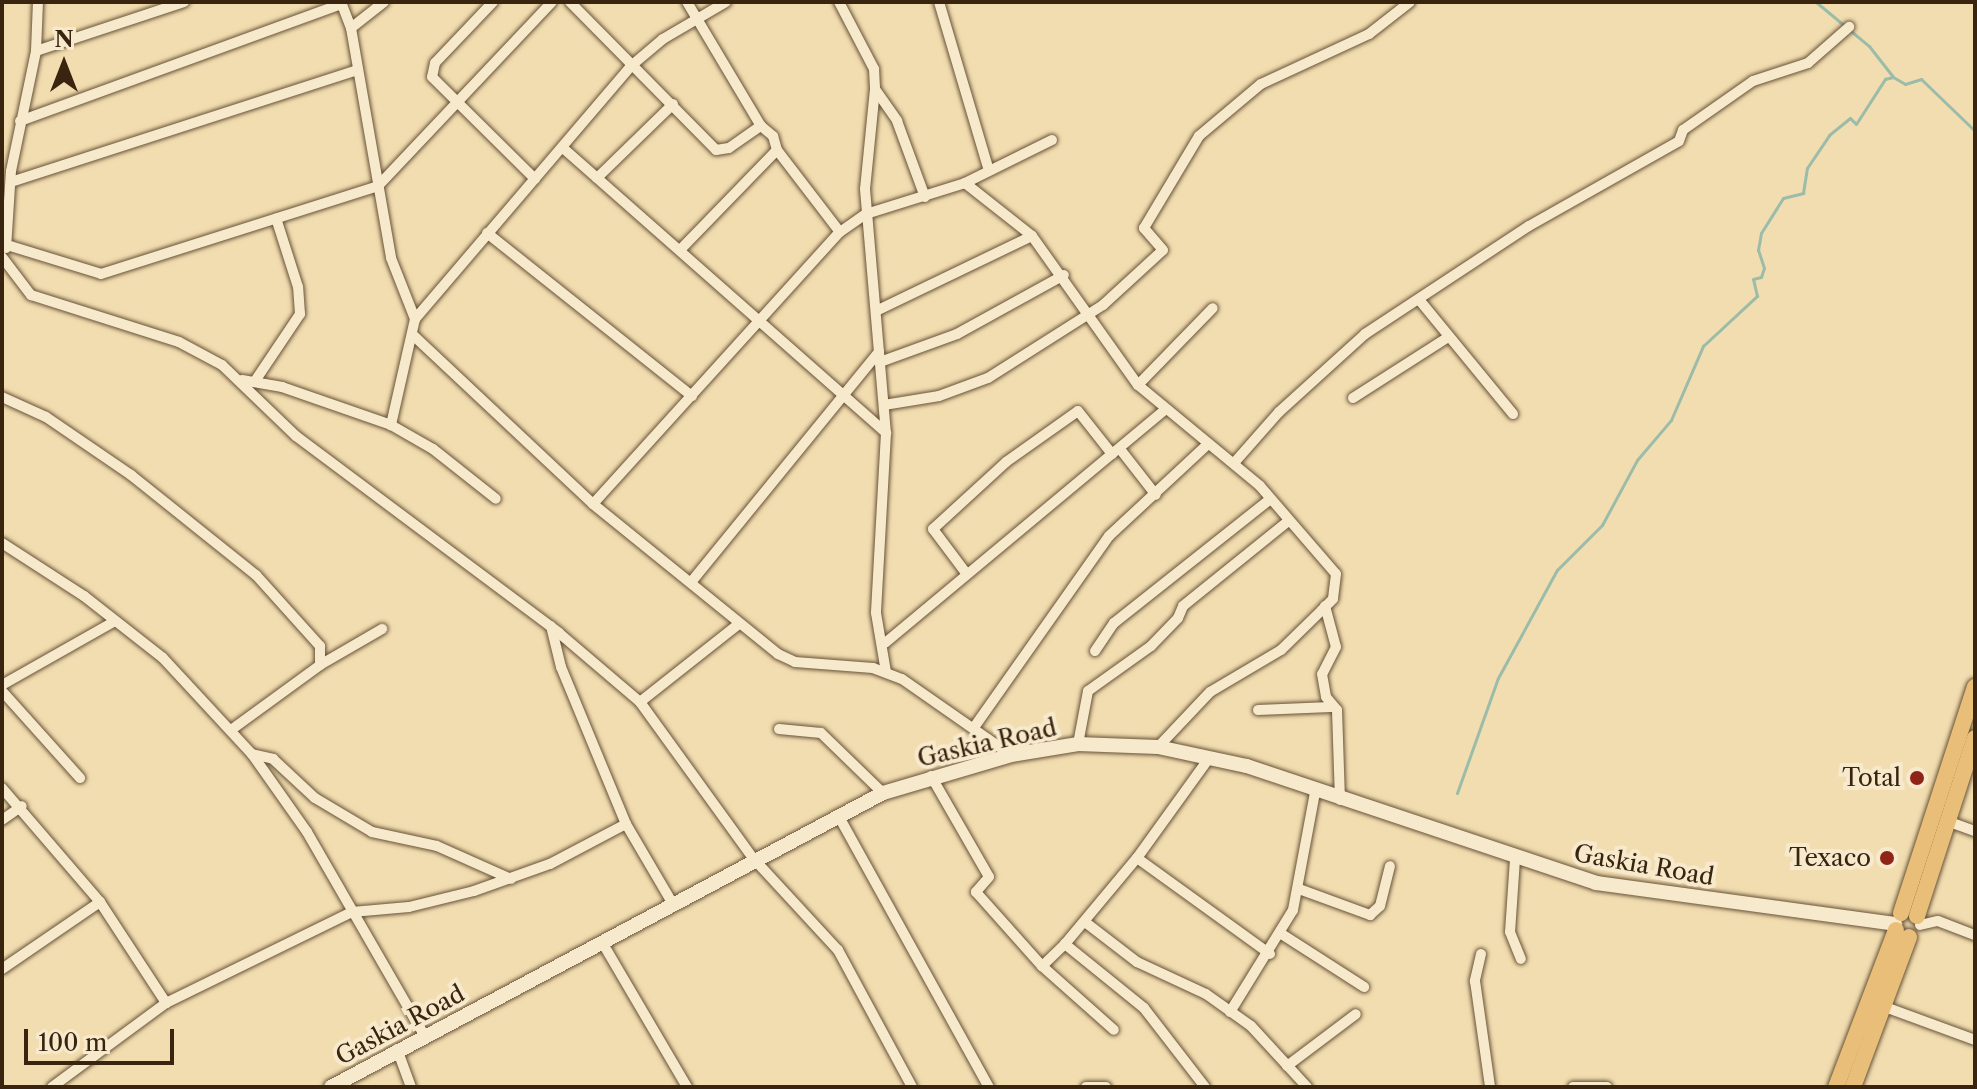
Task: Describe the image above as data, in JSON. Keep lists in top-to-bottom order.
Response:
{
  "streets": {
    "main road": ["Gaskia Road"]
  },
  "places": ["Total", "Texaco"],
  "scale_bar": "100 m",
  "north": "top"
}
